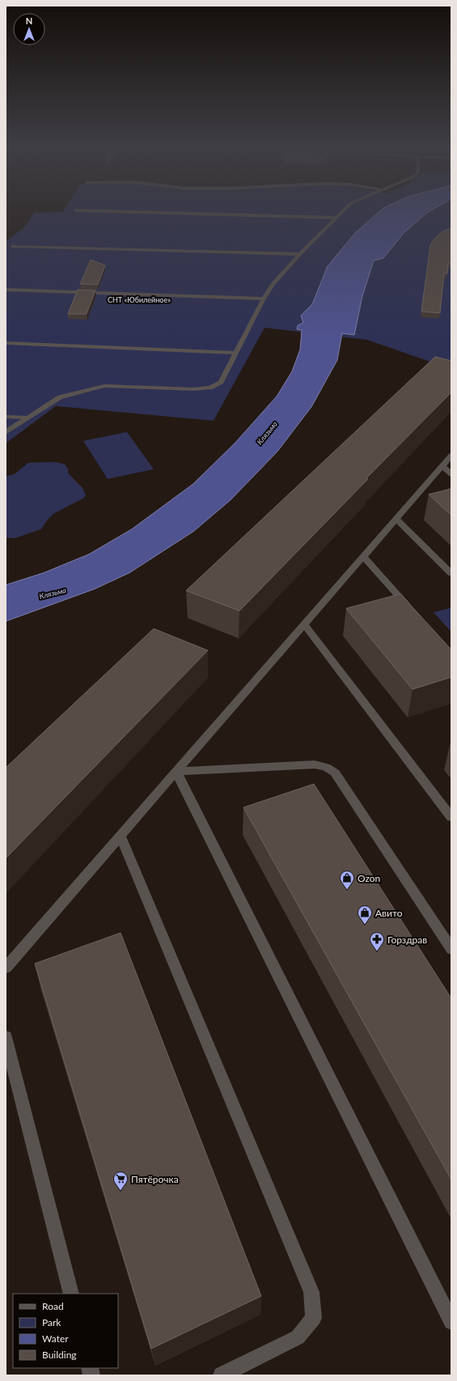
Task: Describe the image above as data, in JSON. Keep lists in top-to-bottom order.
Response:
{
  "water": ["Клязьма"],
  "parks": ["СНТ «Юбилейное»"],
  "places": {
    "shop": ["Ozon", "Авито"],
    "pharmacy": ["Горздрав"],
    "supermarket": ["Пятёрочка"]
  },
  "legend": [
    "Road",
    "Park",
    "Water",
    "Building"
  ],
  "north": "top"
}
